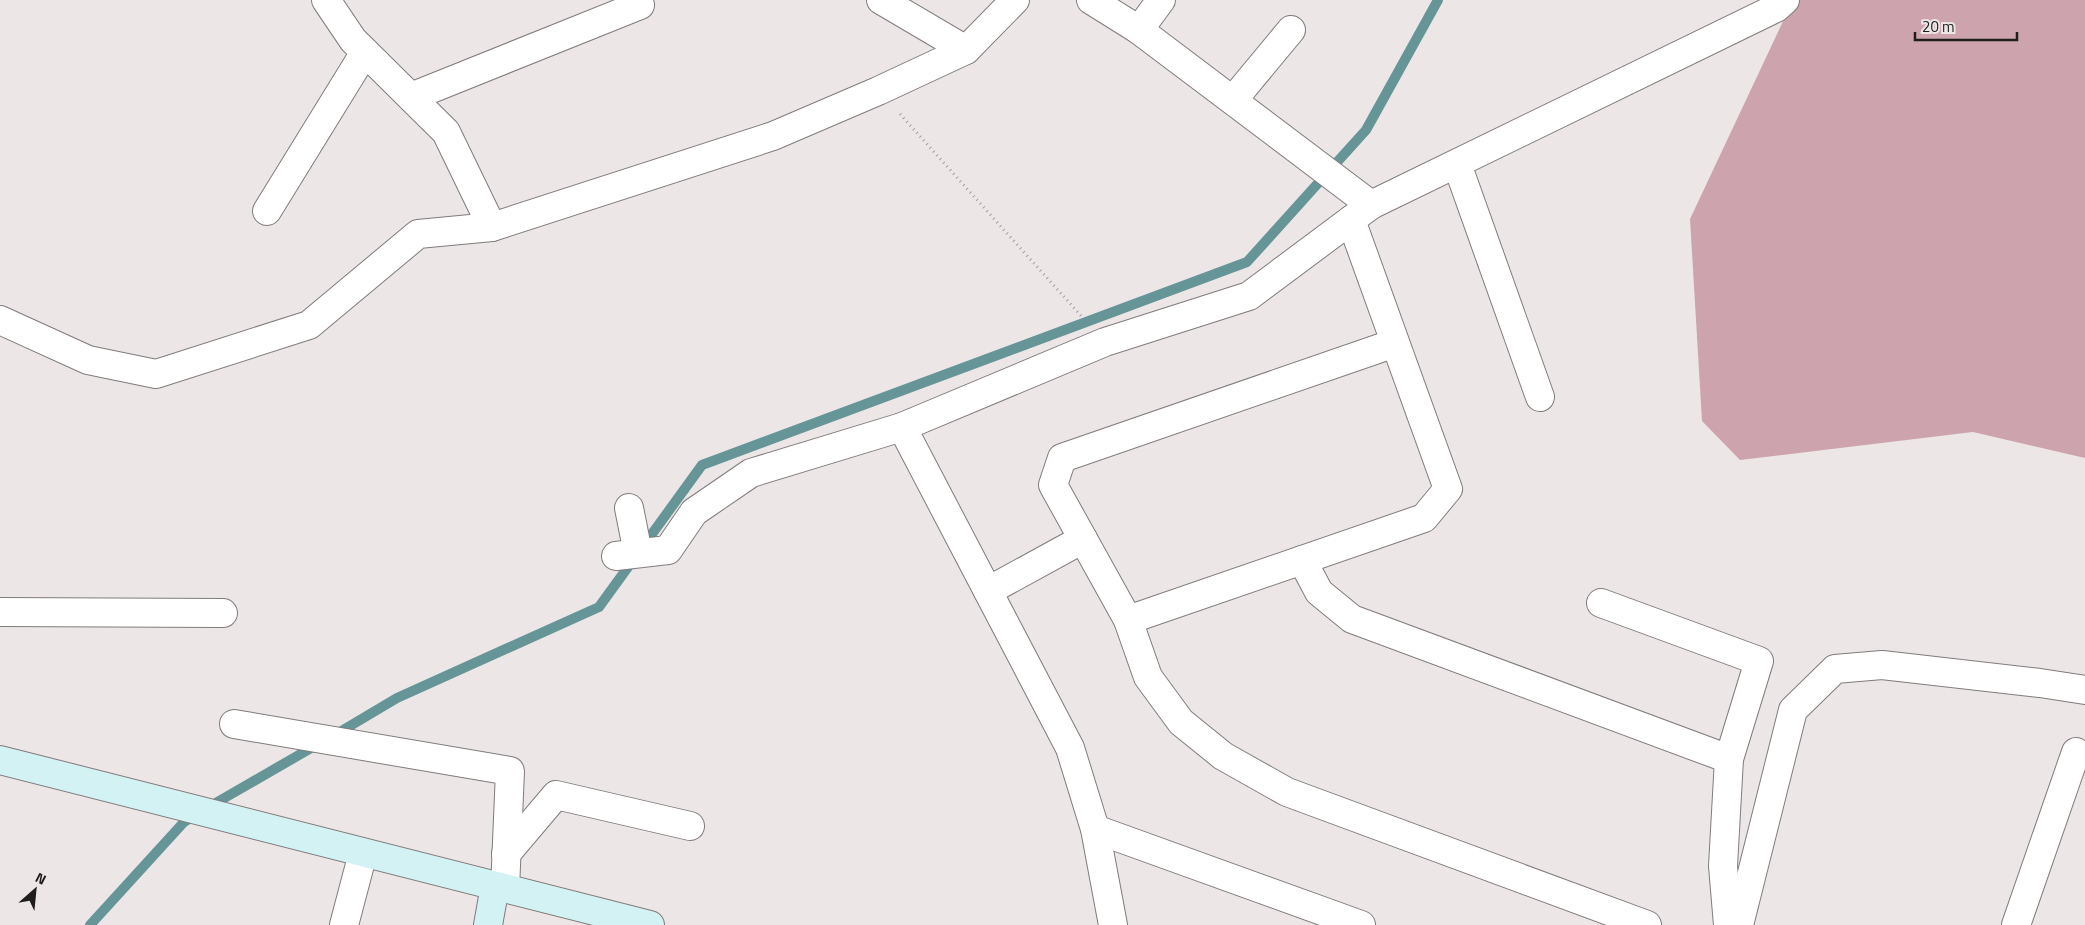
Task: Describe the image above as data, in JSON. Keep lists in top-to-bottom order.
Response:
{
  "scale_bar": "20 m",
  "north": "top right"
}
